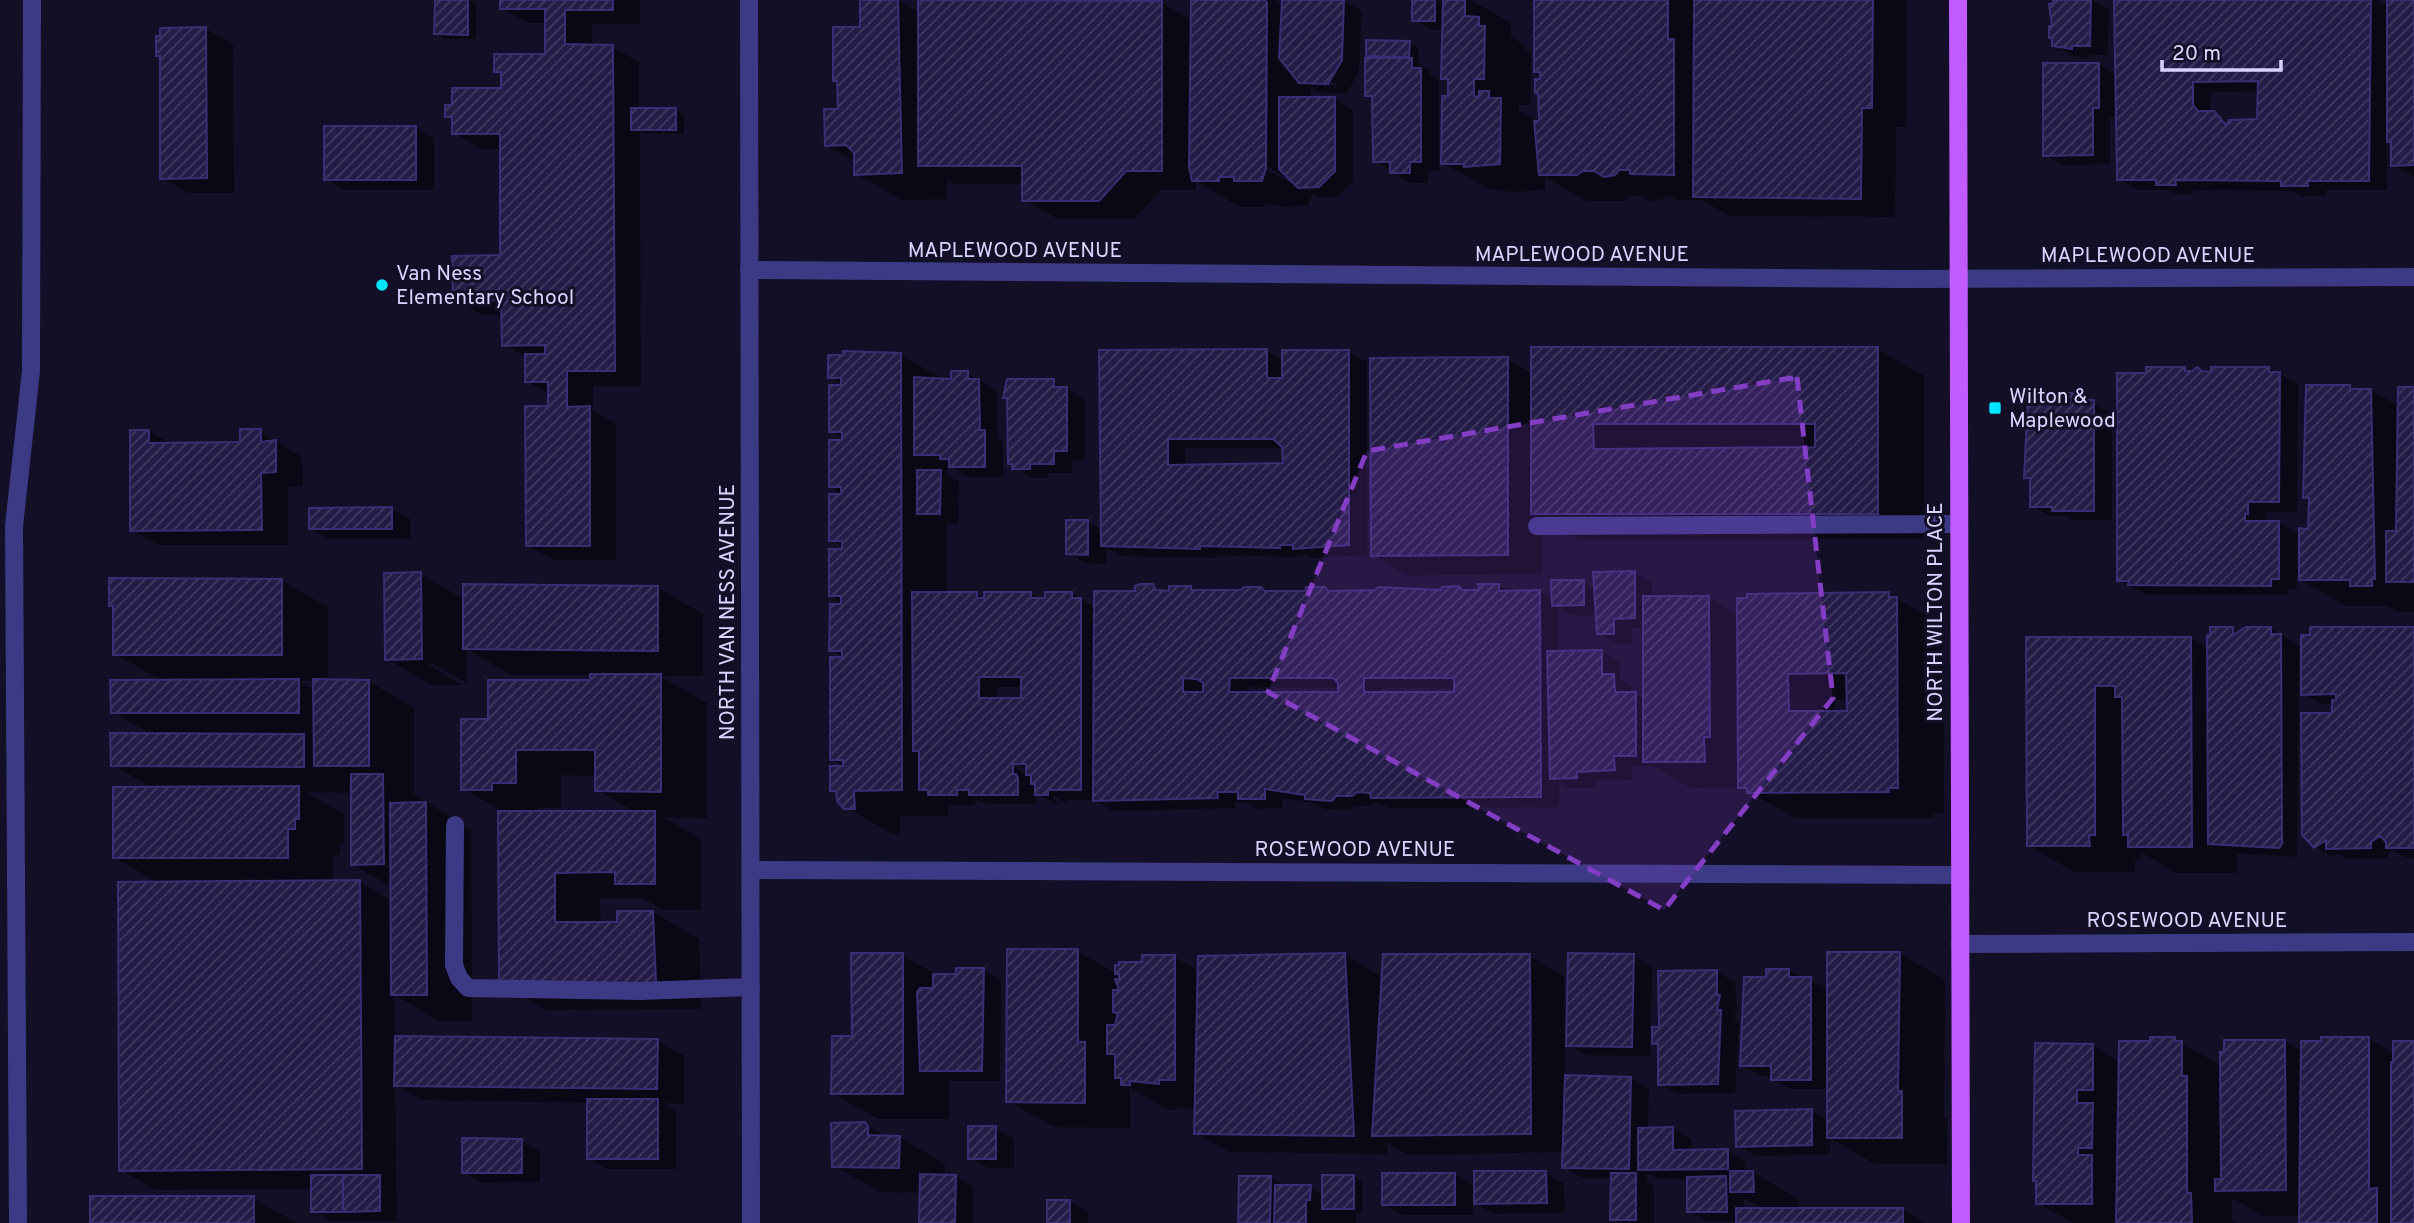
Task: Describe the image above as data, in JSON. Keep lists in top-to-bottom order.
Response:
{
  "streets": {
    "main road": ["NORTH WILTON PLACE"],
    "street": ["MAPLEWOOD AVENUE", "NORTH VAN NESS AVENUE", "ROSEWOOD AVENUE"]
  },
  "crossings": [
    ["MAPLEWOOD AVENUE", "NORTH VAN NESS AVENUE"],
    ["MAPLEWOOD AVENUE", "NORTH WILTON PLACE"],
    ["NORTH VAN NESS AVENUE", "ROSEWOOD AVENUE"],
    ["NORTH WILTON PLACE", "ROSEWOOD AVENUE"]
  ],
  "places": {
    "other": ["Van Ness Elementary School"],
    "transit": ["Wilton & Maplewood"]
  },
  "scale_bar": "20 m"
}
